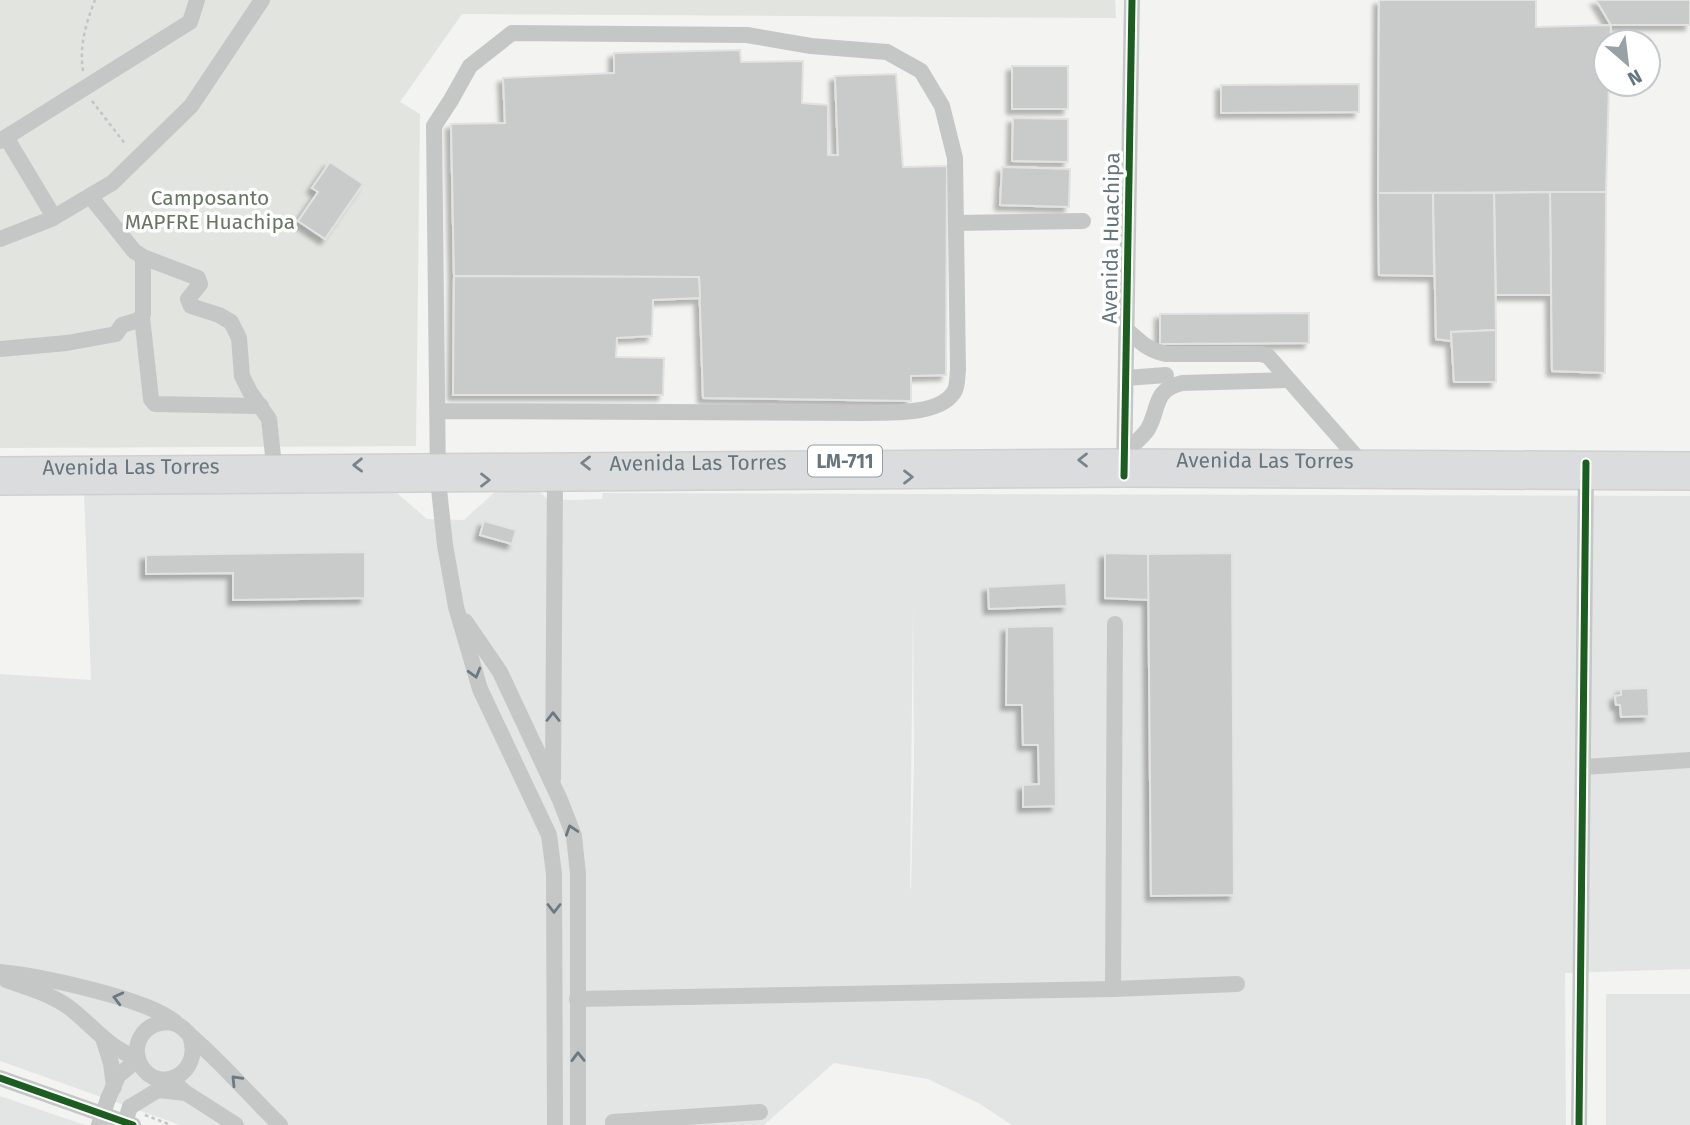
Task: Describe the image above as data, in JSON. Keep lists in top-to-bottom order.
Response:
{
  "streets": {
    "main road": ["LM-711", "Avenida Las Torres"],
    "street": ["Avenida Huachipa"]
  },
  "crossings": [
    ["Avenida Huachipa", "Avenida Las Torres"]
  ],
  "parks": ["Camposanto MAPFRE Huachipa"],
  "north": "bottom right"
}
